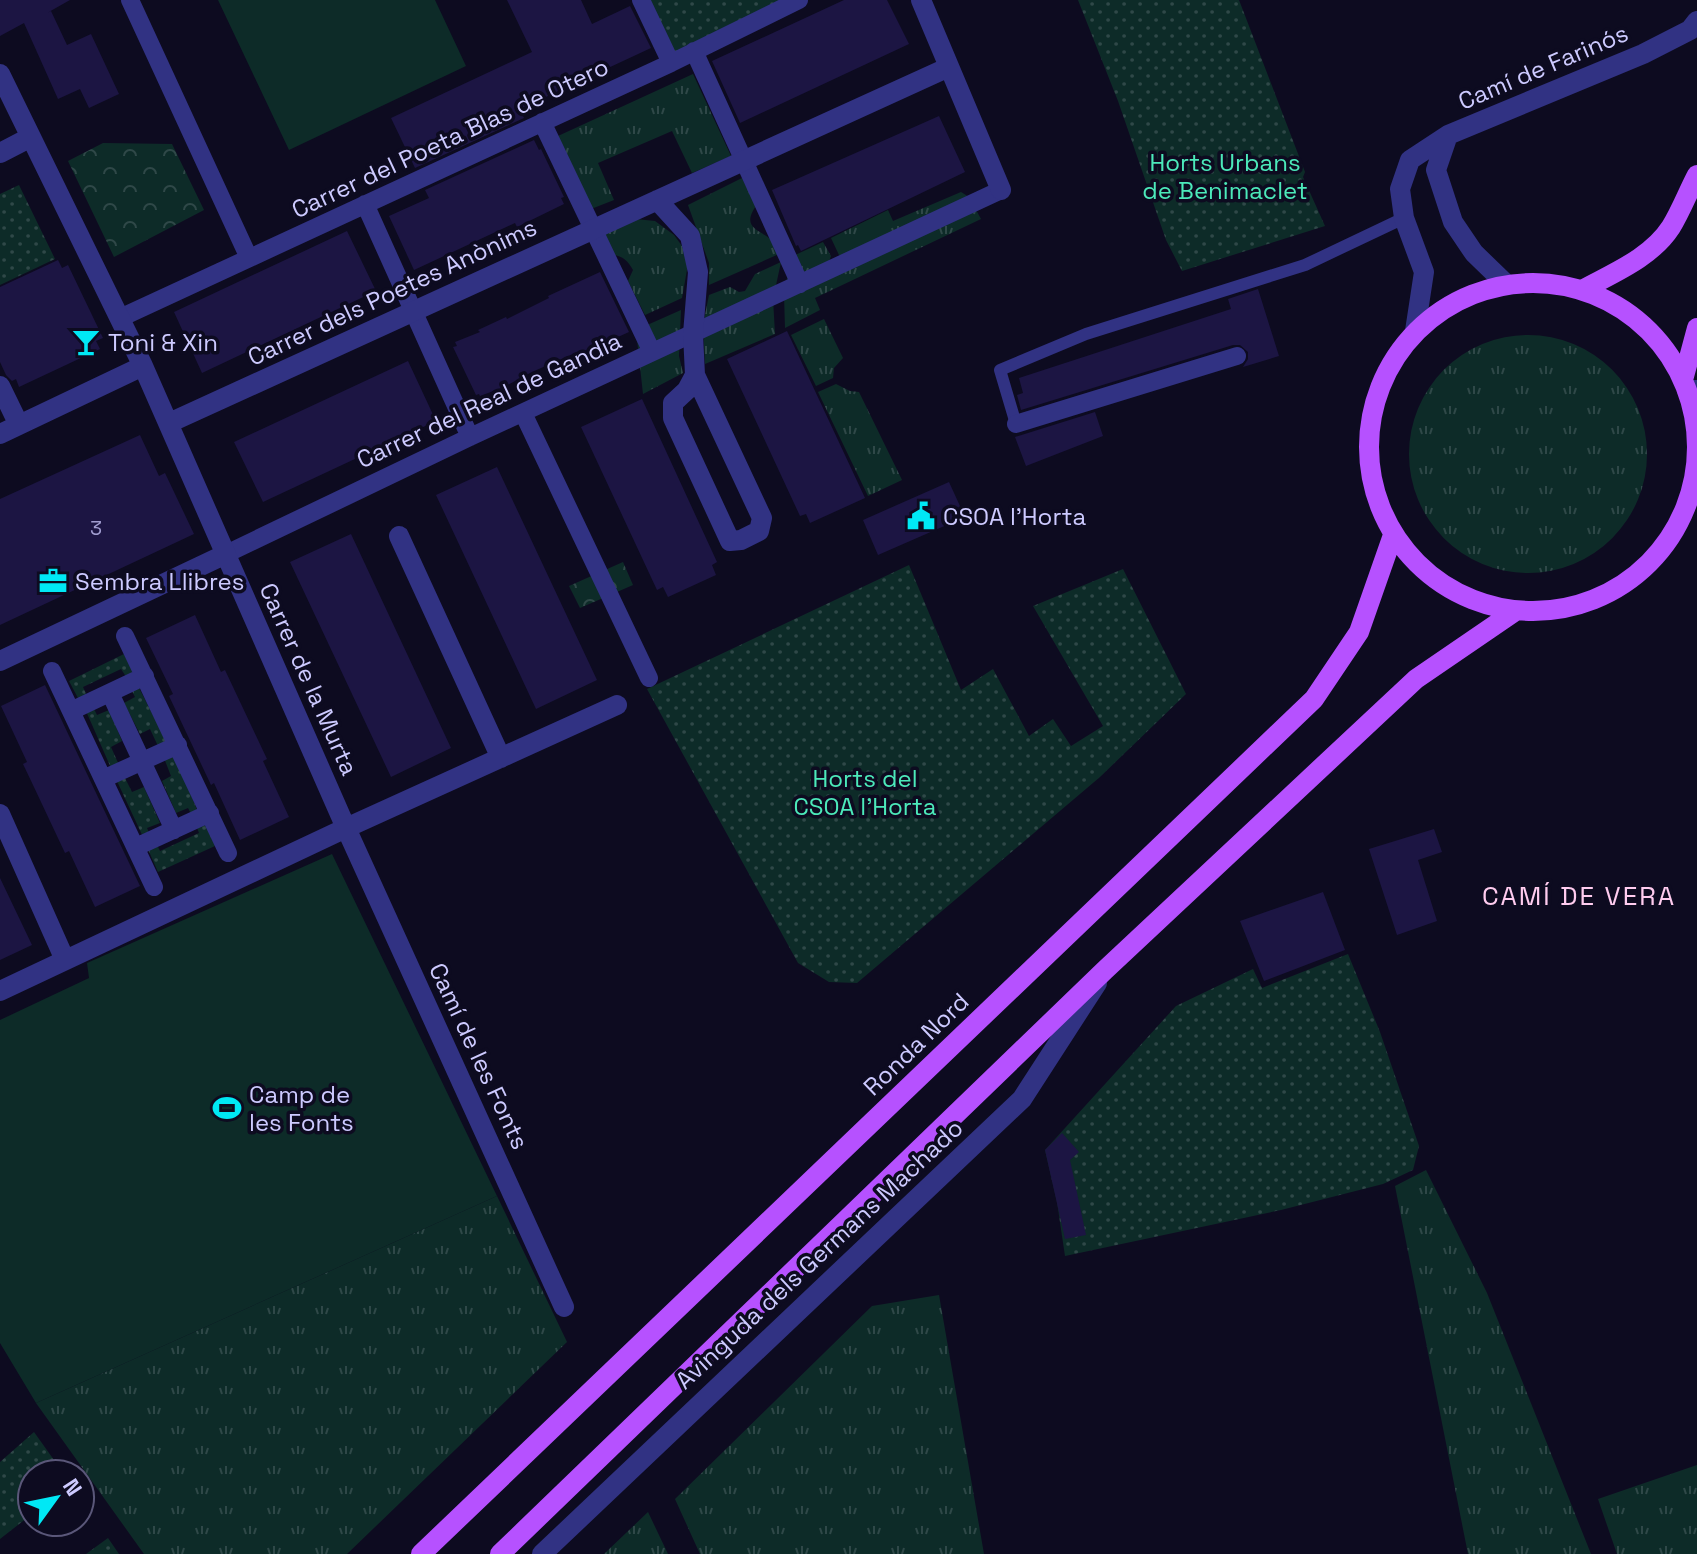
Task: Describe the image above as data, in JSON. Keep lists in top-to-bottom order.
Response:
{
  "streets": {
    "main road": ["Ronda Nord"],
    "street": [
      "Camí de Farinós",
      "Carrer del Poeta Blas de Otero",
      "Carrer dels Poetes Anònims",
      "Carrer del Real de Gandia",
      "Carrer de la Murta",
      "Camí de les Fonts",
      "Avinguda dels Germans Machado"
    ]
  },
  "crossings": [
    ["Carrer del Poeta Blas de Otero", "Carrer de la Murta"],
    ["Carrer dels Poetes Anònims", "Carrer de la Murta"],
    ["Carrer del Real de Gandia", "Carrer de la Murta"],
    ["Carrer de la Murta", "Camí de les Fonts"]
  ],
  "districts": ["CAMÍ DE VERA"],
  "parks": ["Horts Urbans de Benimaclet", "Horts del CSOA l'Horta"],
  "places": {
    "bar": ["Toni & Xin"],
    "public building": ["CSOA l'Horta"],
    "office": ["Sembra Llibres"],
    "sports": ["Camp de les Fonts"]
  },
  "house_numbers": ["3"],
  "north": "top right"
}
